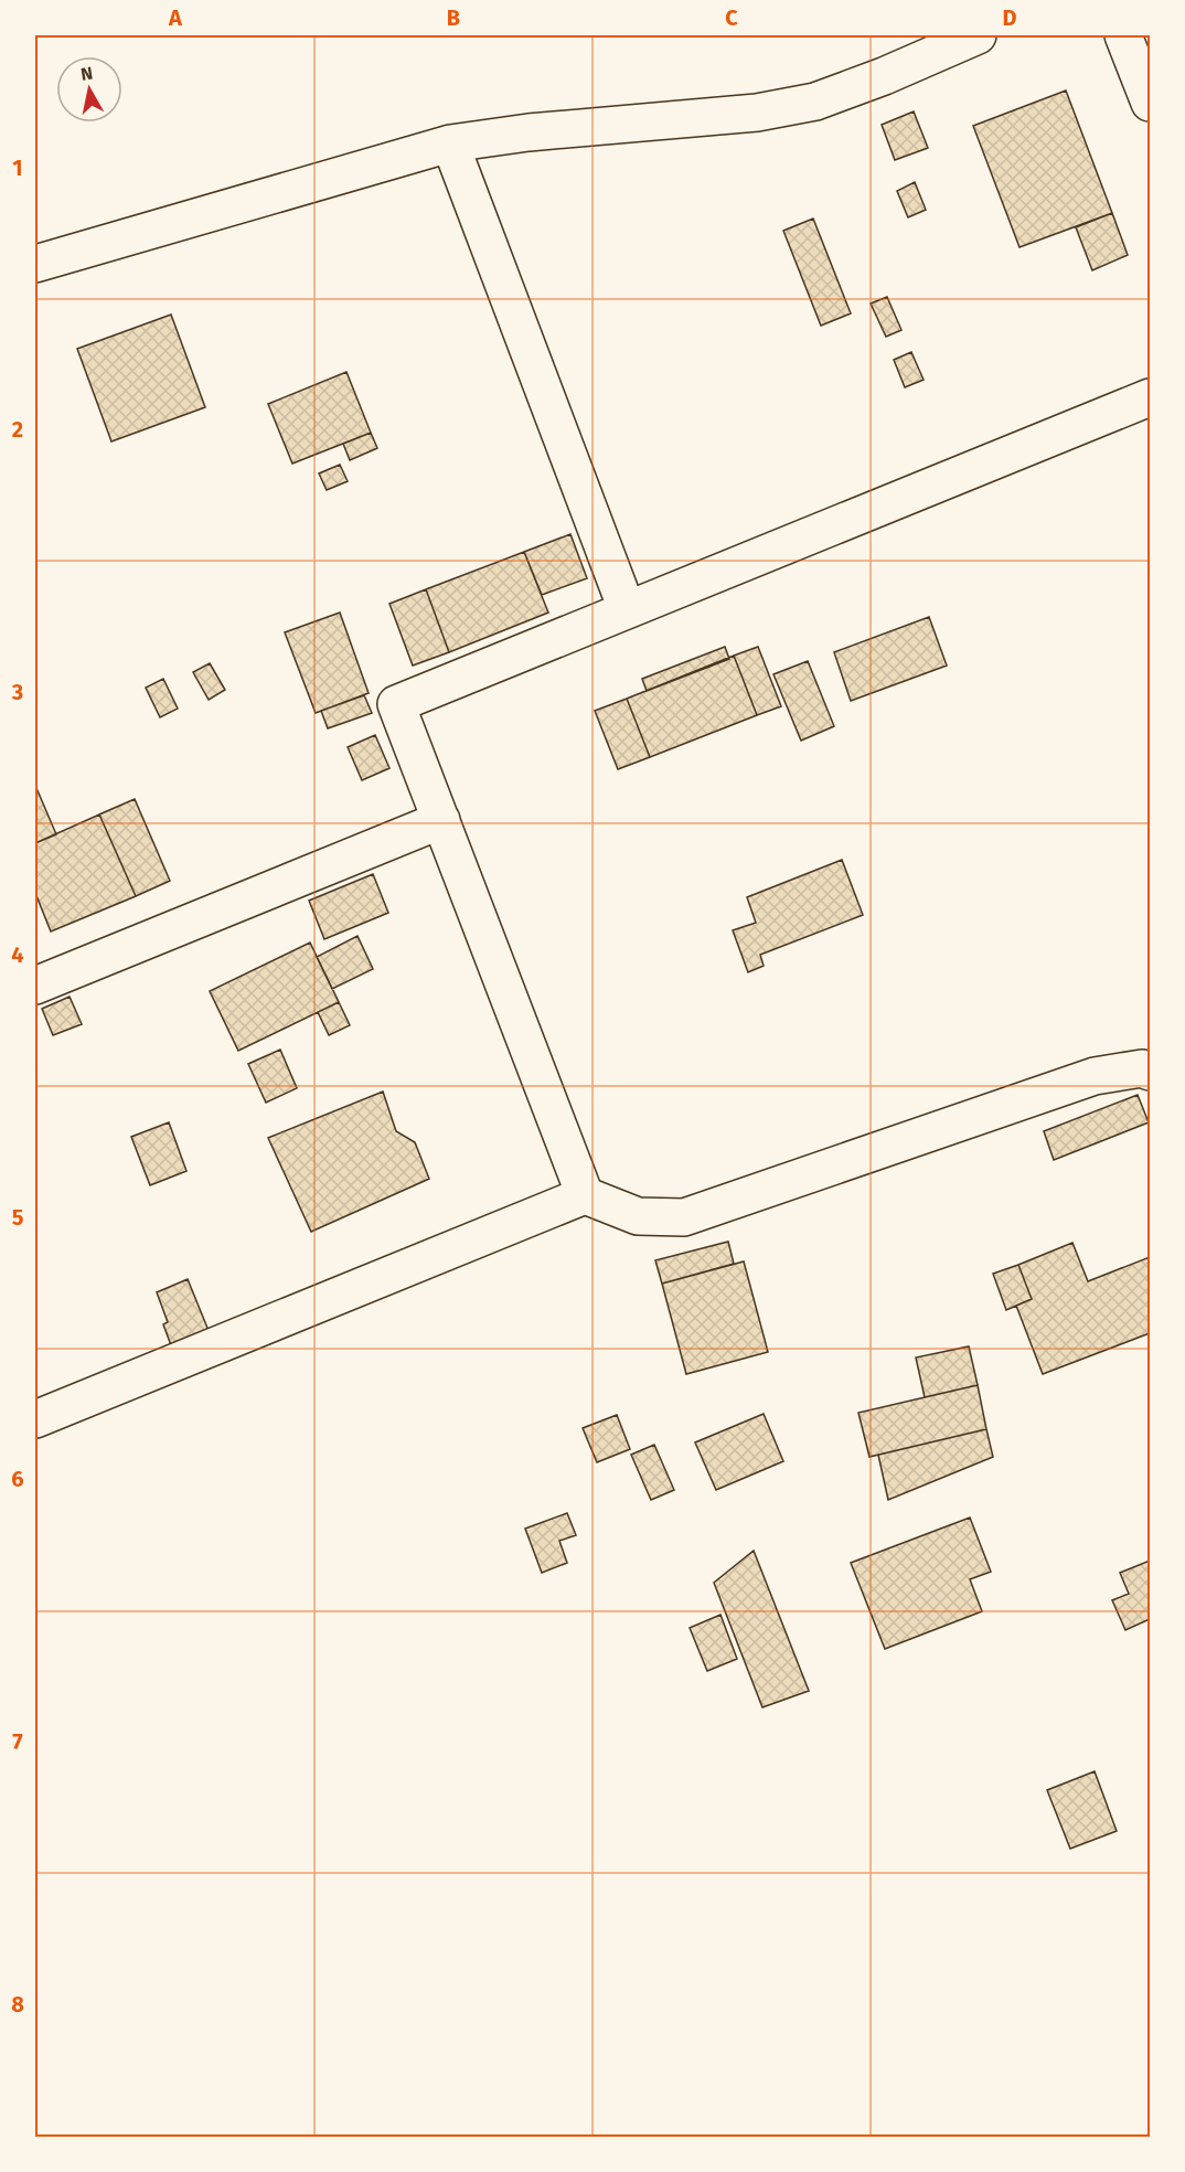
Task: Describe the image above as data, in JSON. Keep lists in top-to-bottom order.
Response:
{
  "north": "top",
  "grid": {
    "columns": [
      "A",
      "B",
      "C",
      "D"
    ],
    "rows": [
      "1",
      "2",
      "3",
      "4",
      "5",
      "6",
      "7",
      "8"
    ]
  }
}
